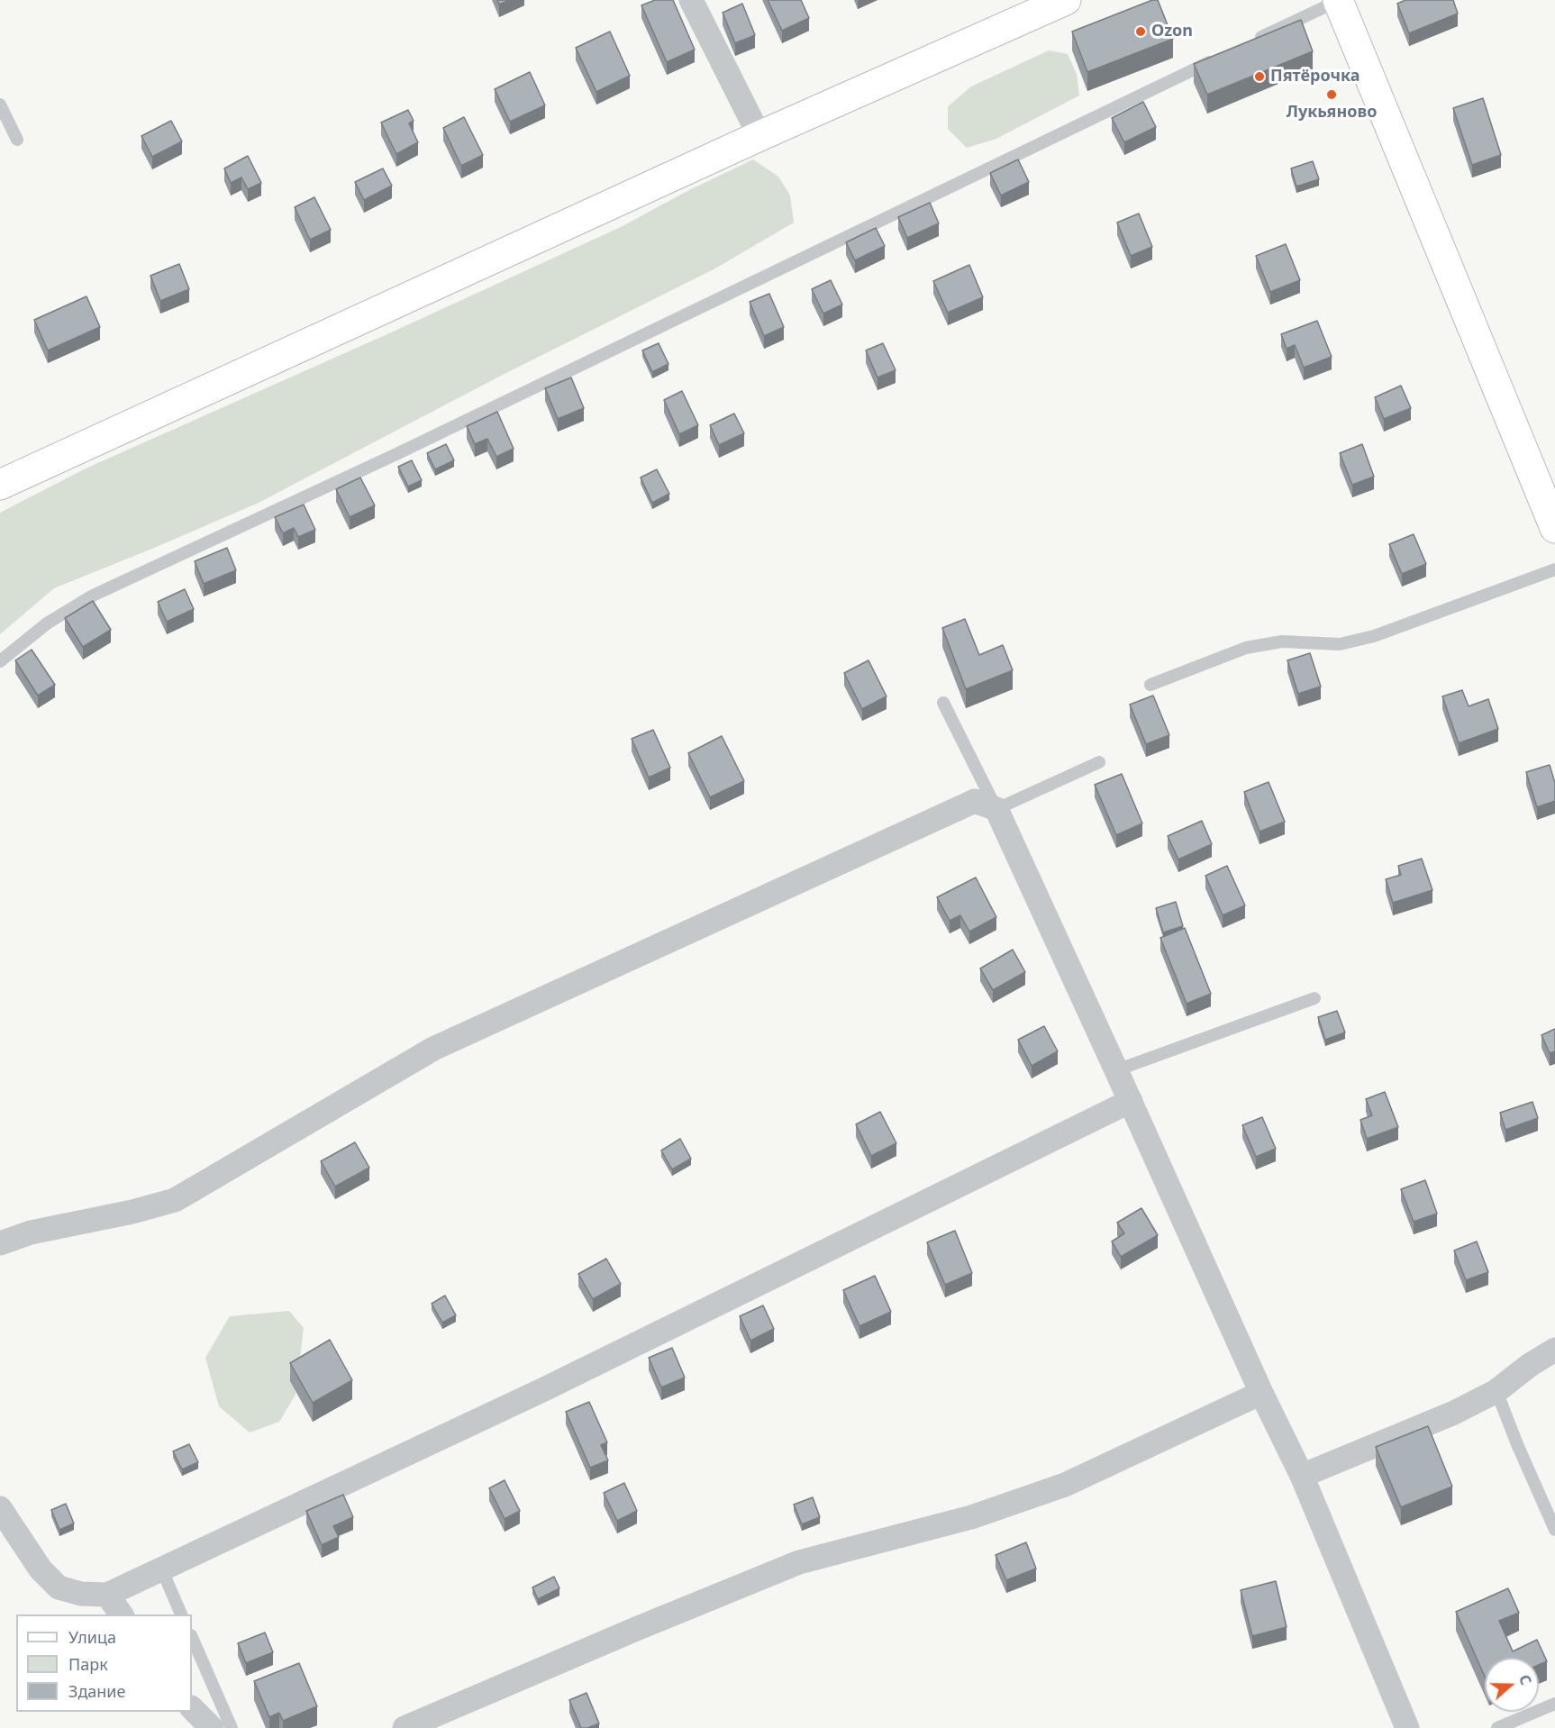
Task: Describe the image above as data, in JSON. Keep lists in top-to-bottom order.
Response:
{
  "places": ["Ozon", "Пятёрочка", "Лукьяново"],
  "legend": ["Улица", "Парк", "Здание"],
  "north": "right"
}
